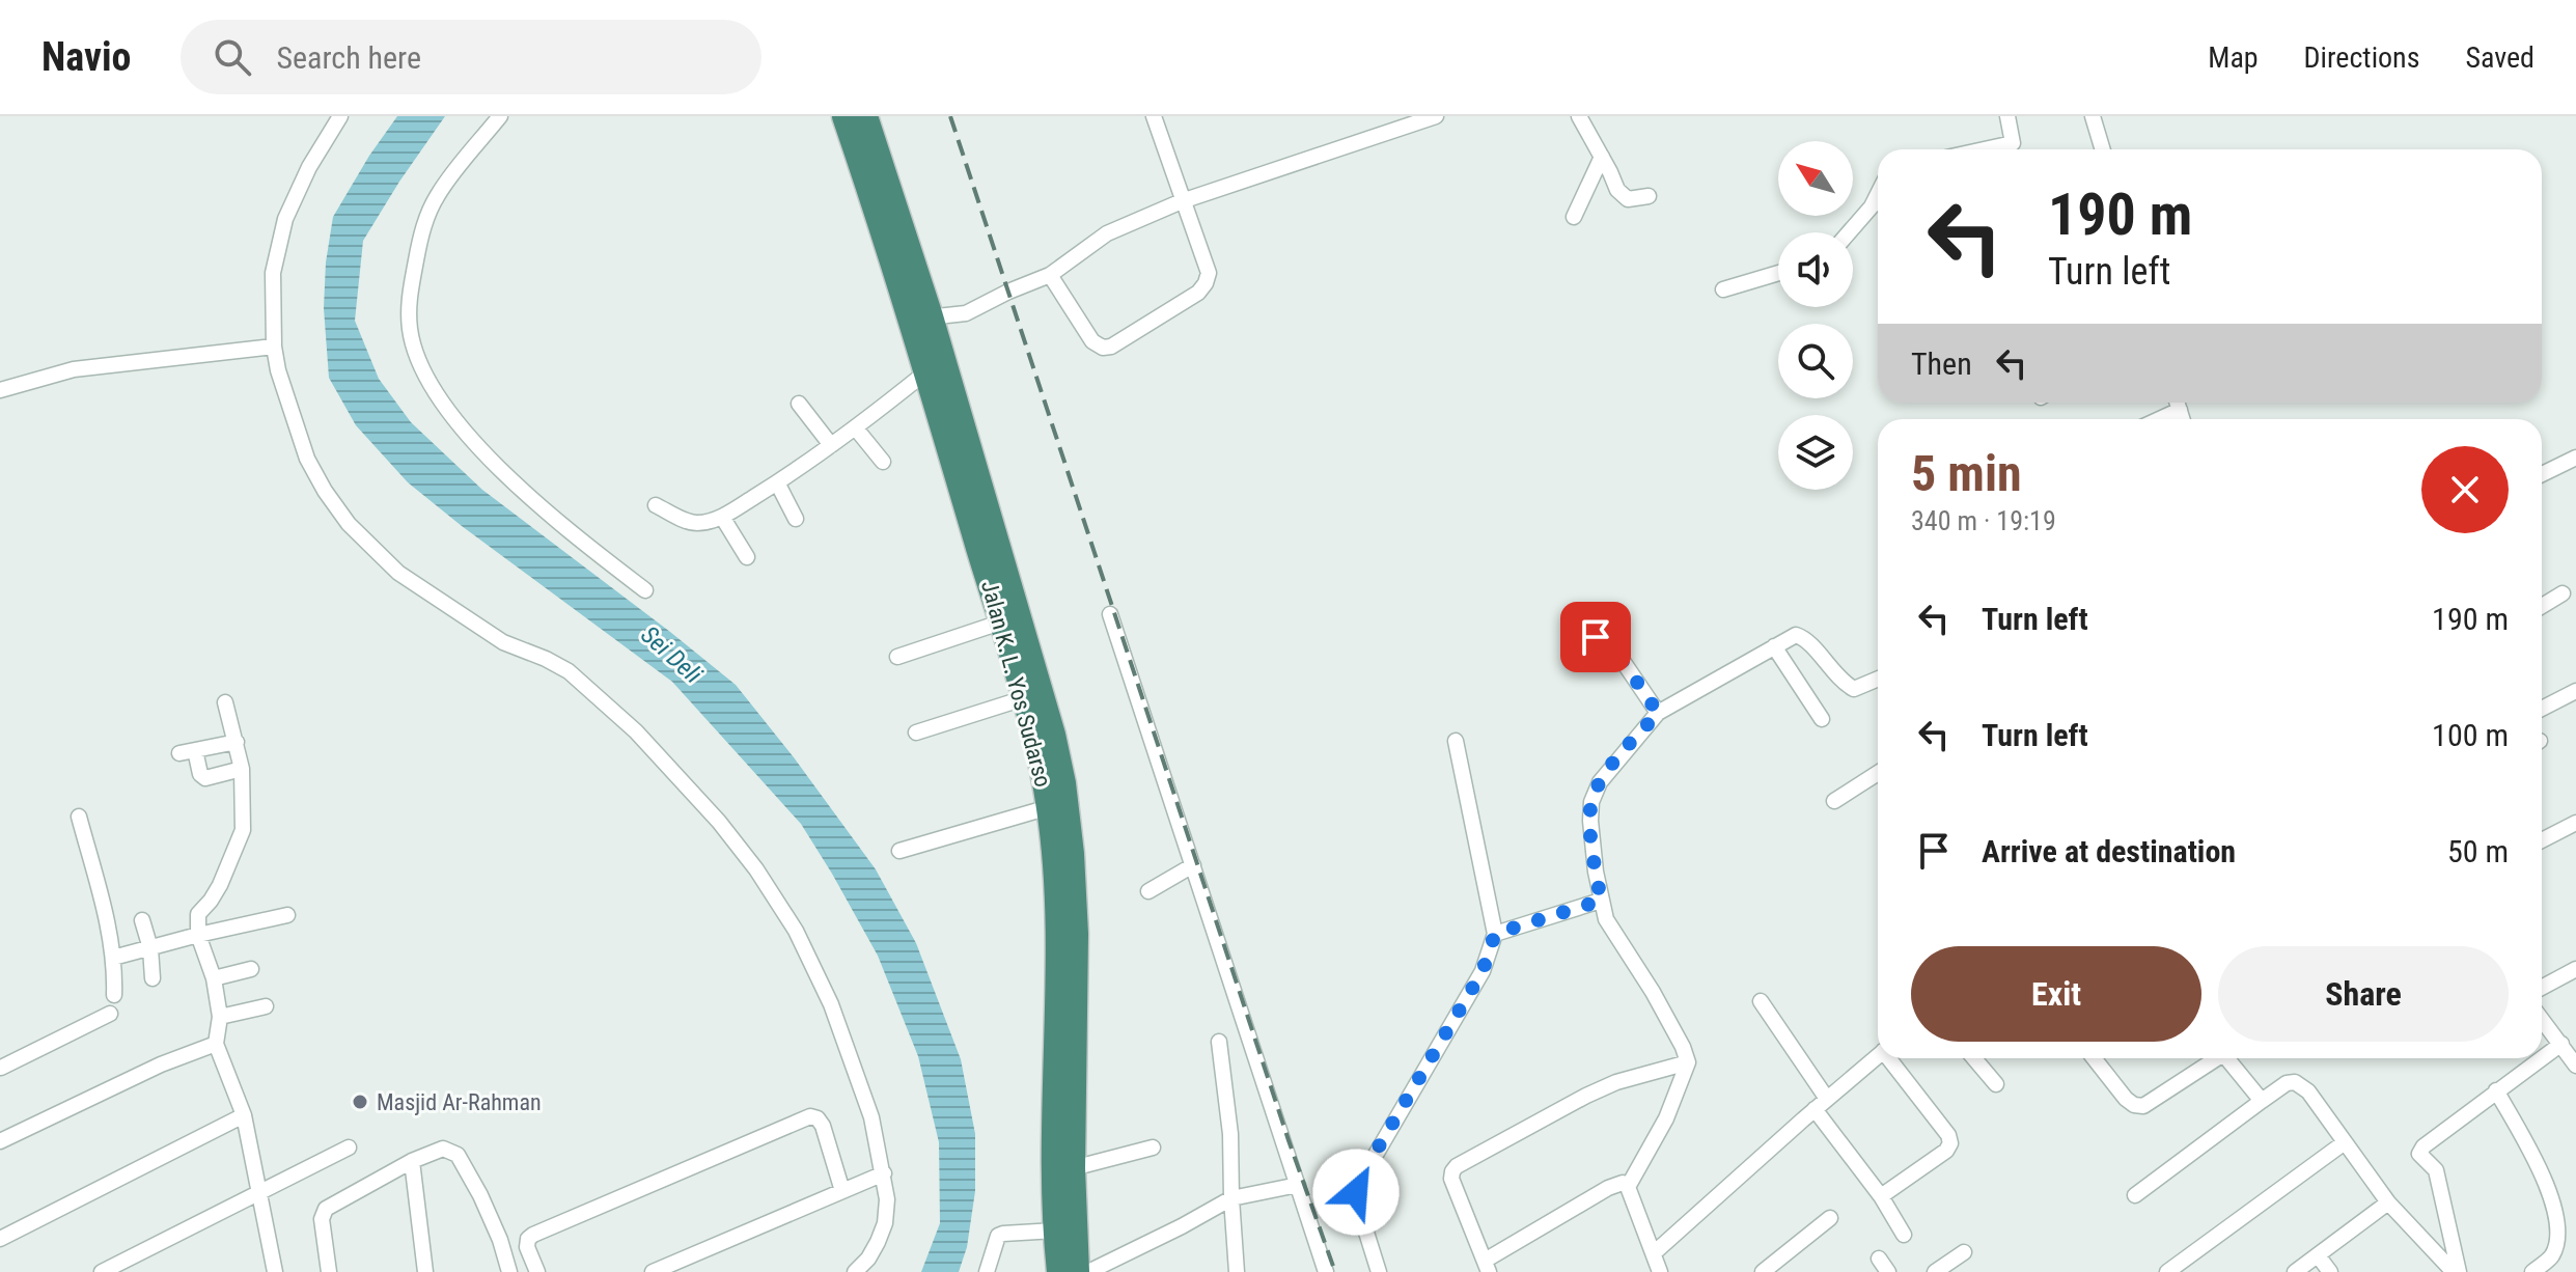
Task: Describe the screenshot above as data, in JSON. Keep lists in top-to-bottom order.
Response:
{
  "streets": {
    "highway": ["Jalan K. L. Yos Sudarso"]
  },
  "water": ["Sei Deli"],
  "places": ["Masjid Ar-Rahman"],
  "north": "top left",
  "page": {
    "header": "Navio",
    "search": "Search here",
    "nav": ["Map", "Directions", "Saved"],
    "turn": ["190 m", "Turn left"],
    "then": "Then",
    "heading": ["5 min", "340 m · 19:19"],
    "list": [
      {
        "name": "Turn left",
        "value": "190 m"
      },
      {
        "name": "Turn left",
        "value": "100 m"
      },
      {
        "name": "Arrive at destination",
        "value": "50 m"
      }
    ],
    "buttons": ["Exit", "Share"]
  }
}
